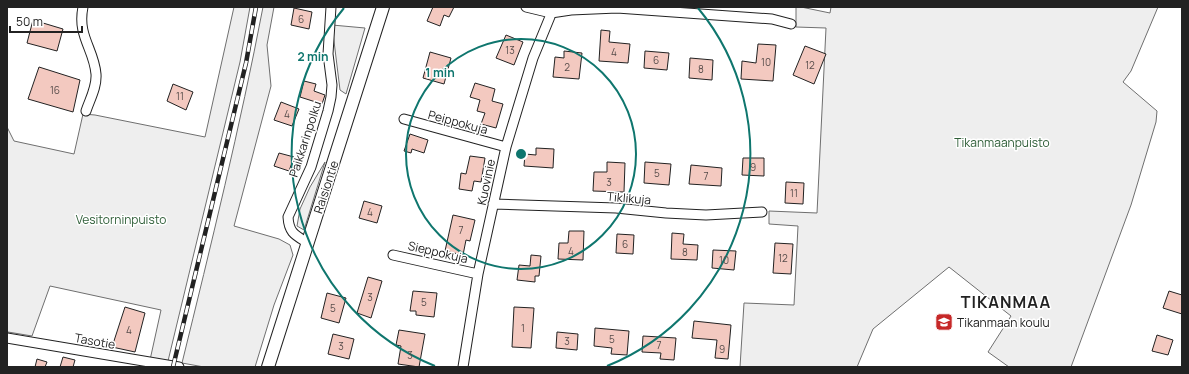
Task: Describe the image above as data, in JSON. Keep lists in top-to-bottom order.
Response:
{
  "streets": {
    "main road": ["Raisiontie"],
    "street": [
      "Peippokuja",
      "Paikkarinpolku",
      "Kuovinie",
      "Tiklikuja",
      "Sieppokuja",
      "Tasotie"
    ]
  },
  "crossings": [
    ["Peippokuja", "Kuovinie"],
    ["Paikkarinpolku", "Raisiontie"],
    ["Kuovinie", "Tiklikuja"],
    ["Kuovinie", "Sieppokuja"]
  ],
  "districts": ["TIKANMAA"],
  "parks": ["Tikanmaanpuisto", "Vesitorninpuisto"],
  "places": {
    "school or university": ["Tikanmaan koulu"]
  },
  "house_numbers": [
    "6",
    "13",
    "4",
    "6",
    "10",
    "12",
    "2",
    "8",
    "16",
    "11",
    "4",
    "9",
    "5",
    "7",
    "3",
    "11",
    "4",
    "7",
    "6",
    "4",
    "8",
    "12",
    "10",
    "3",
    "5",
    "5",
    "1",
    "4",
    "5",
    "3",
    "7",
    "3",
    "9",
    "3"
  ],
  "scale_bar": "50 m",
  "rings": ["2 min", "1 min"]
}
